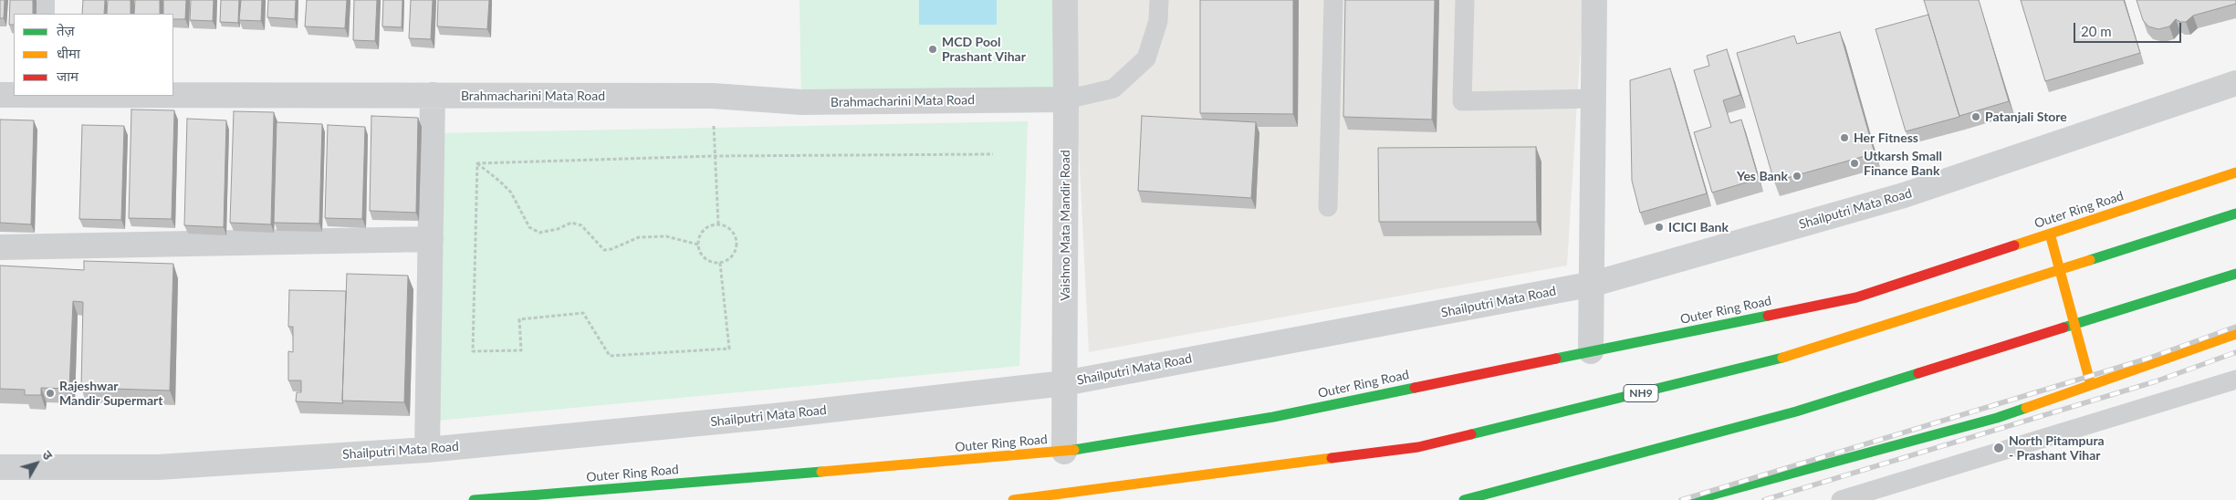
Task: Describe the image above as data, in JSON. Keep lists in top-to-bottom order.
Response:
{
  "streets": {
    "main road": ["Outer Ring Road", "NH9"],
    "street": ["Brahmacharini Mata Road", "Shailputri Mata Road", "Vaishno Mata Mandir Road"]
  },
  "crossings": [
    ["Brahmacharini Mata Road", "Vaishno Mata Mandir Road"],
    ["Shailputri Mata Road", "Vaishno Mata Mandir Road"],
    ["Outer Ring Road", "Vaishno Mata Mandir Road"]
  ],
  "places": [
    "MCD Pool Prashant Vihar",
    "Patanjali Store",
    "Her Fitness",
    "Utkarsh Small Finance Bank",
    "Yes Bank",
    "ICICI Bank",
    "Rajeshwar Mandir Supermart",
    "North Pitampura - Prashant Vihar"
  ],
  "legend": ["तेज़", "धीमा", "जाम"],
  "scale_bar": "20 m",
  "north": "top right"
}
